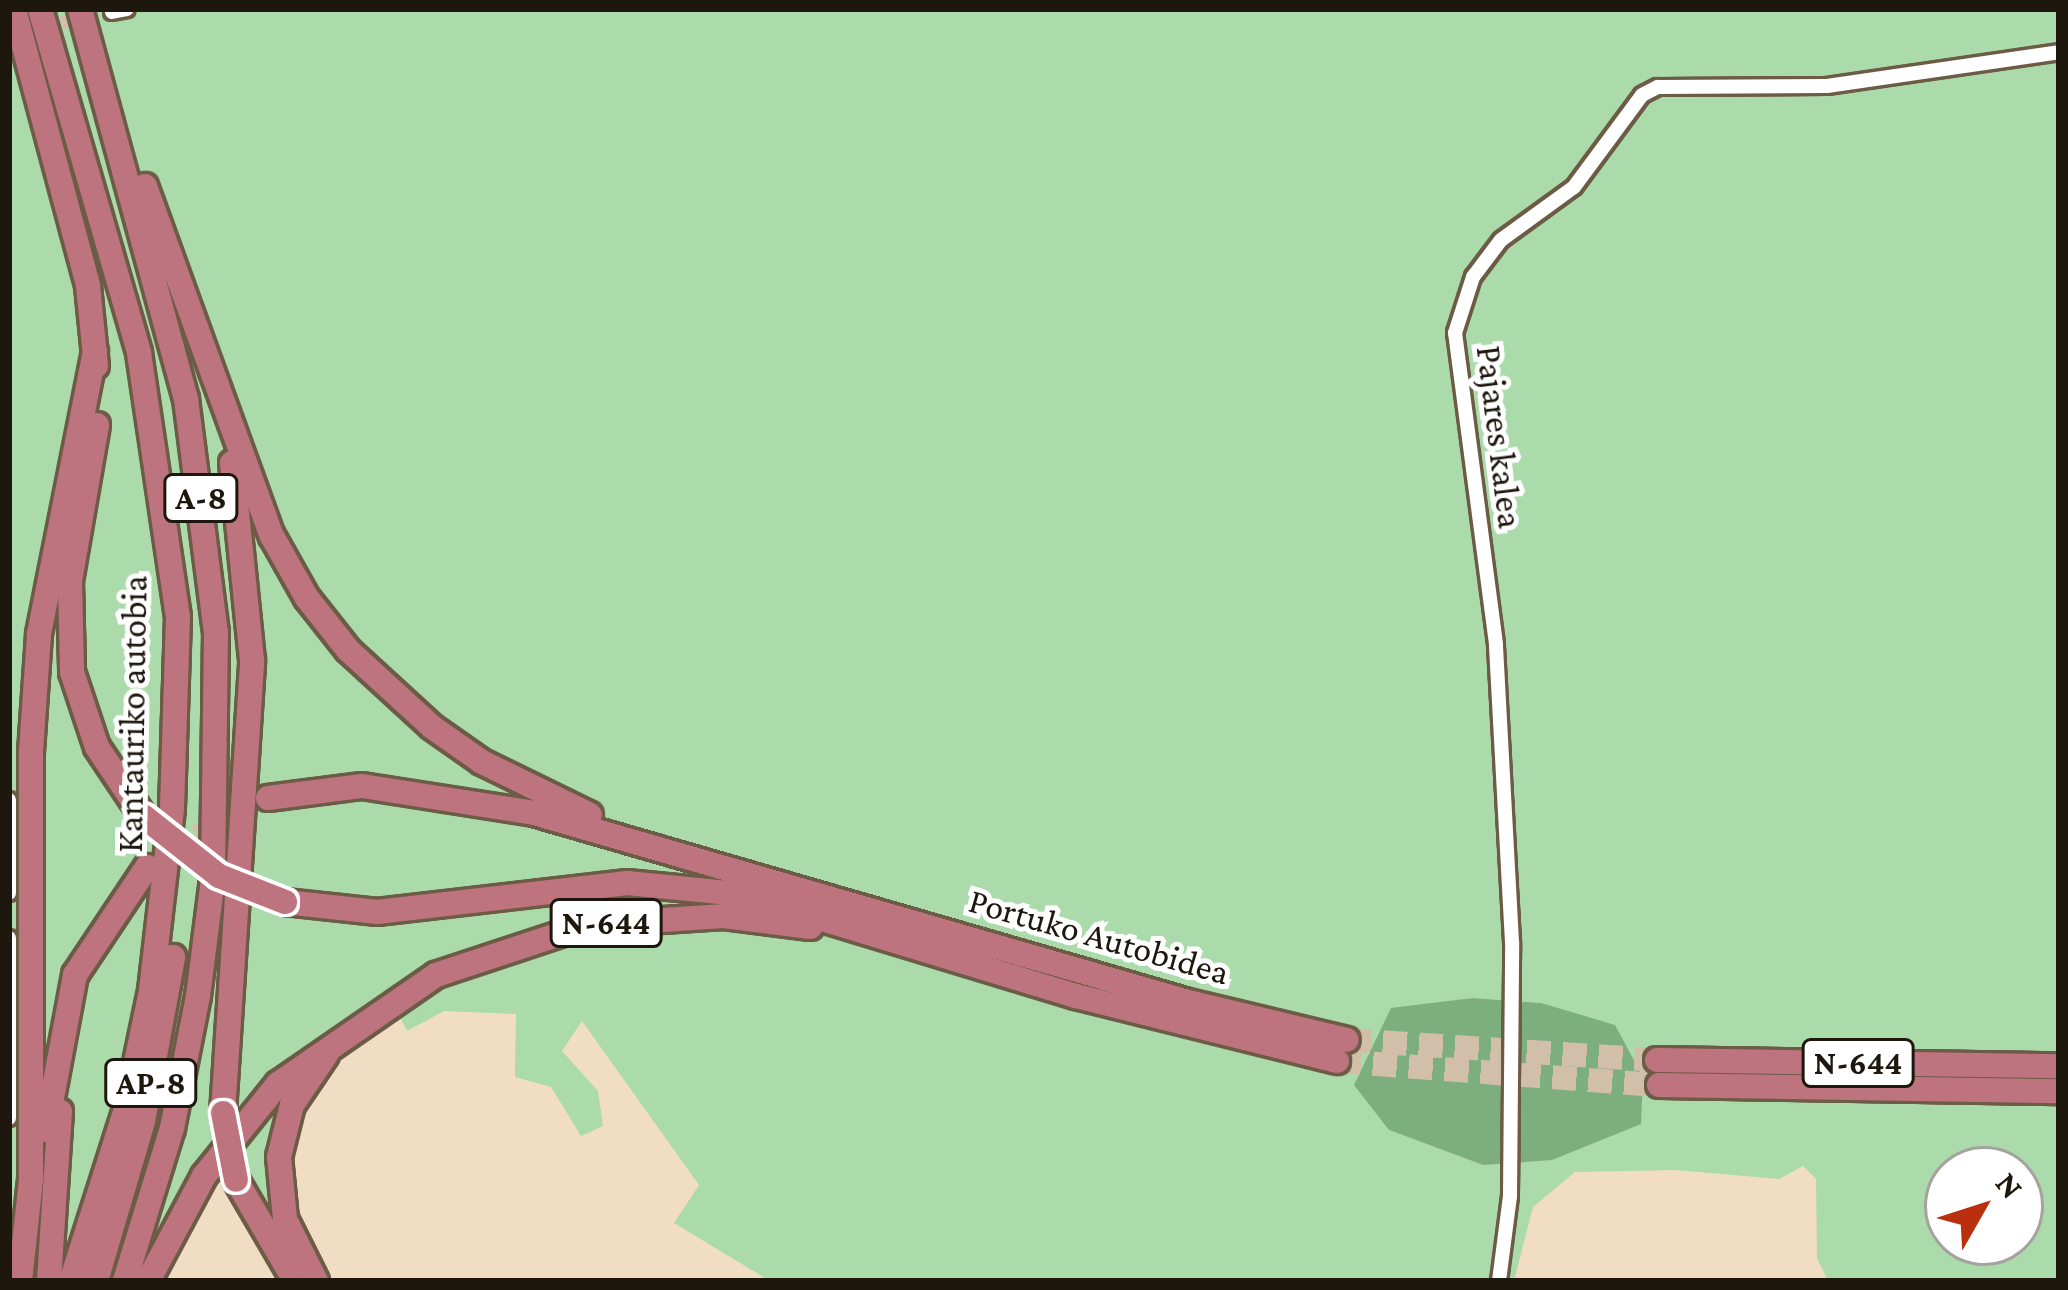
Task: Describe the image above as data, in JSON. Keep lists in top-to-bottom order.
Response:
{
  "streets": {
    "highway": [
      "A-8",
      "Kantauriko autobia",
      "N-644",
      "Portuko Autobidea",
      "AP-8"
    ],
    "street": ["Pajares kalea"]
  },
  "crossings": [
    ["Kantauriko autobia", "AP-8"],
    ["N-644", "Portuko Autobidea"]
  ],
  "north": "top right"
}
